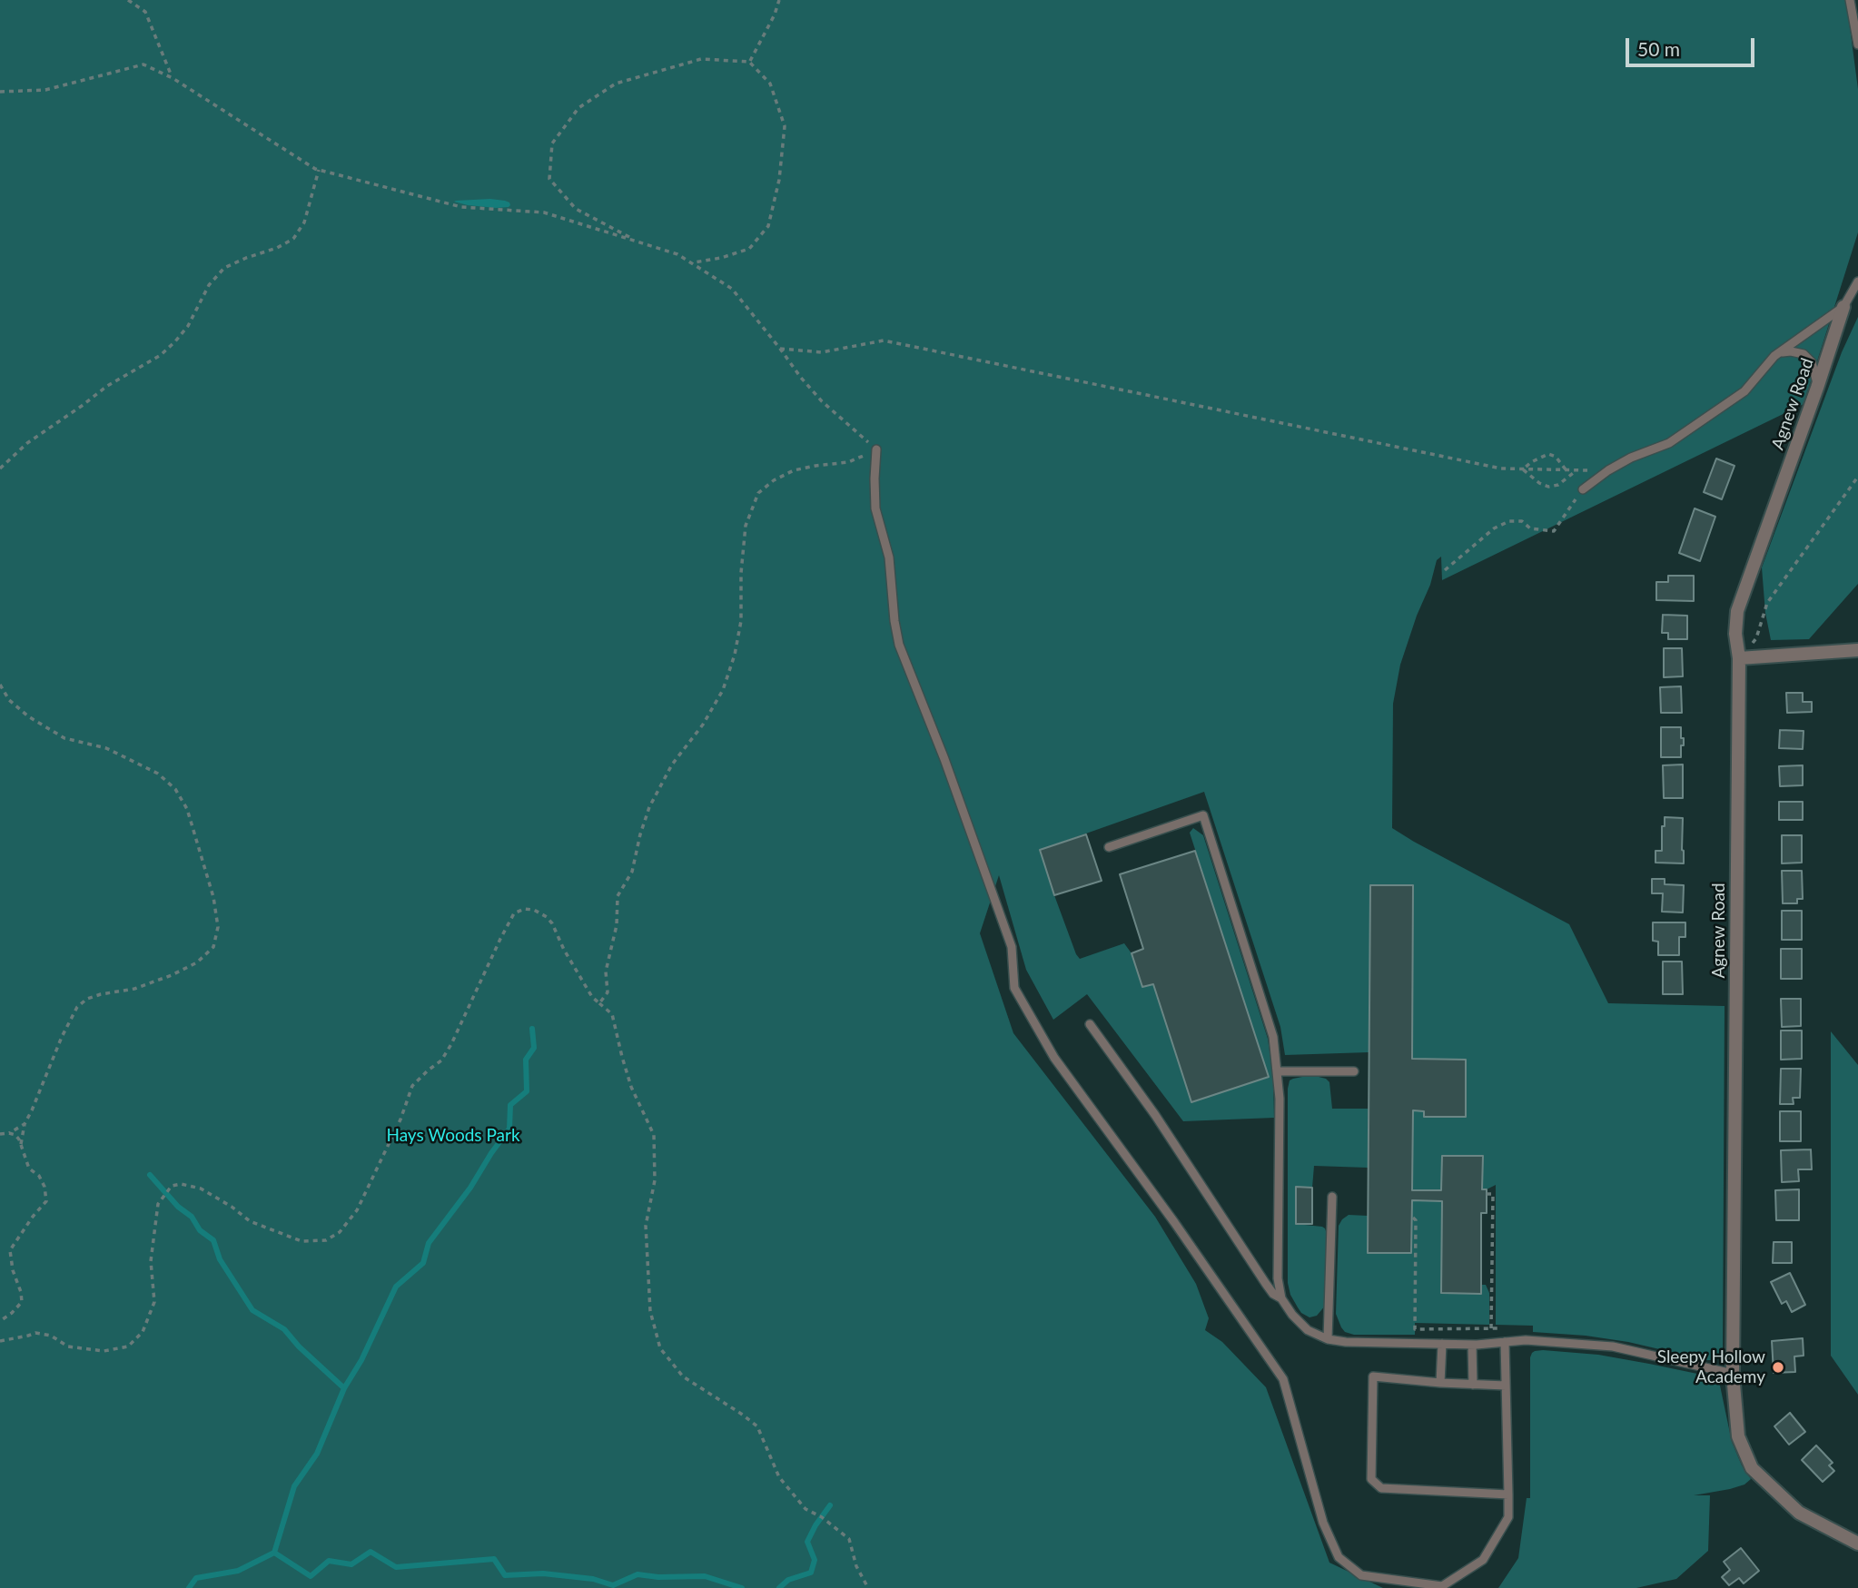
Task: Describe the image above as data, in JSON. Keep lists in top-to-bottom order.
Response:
{
  "streets": {
    "street": ["Agnew Road"]
  },
  "parks": ["Hays Woods Park"],
  "places": ["Sleepy Hollow Academy"],
  "scale_bar": "50 m"
}
